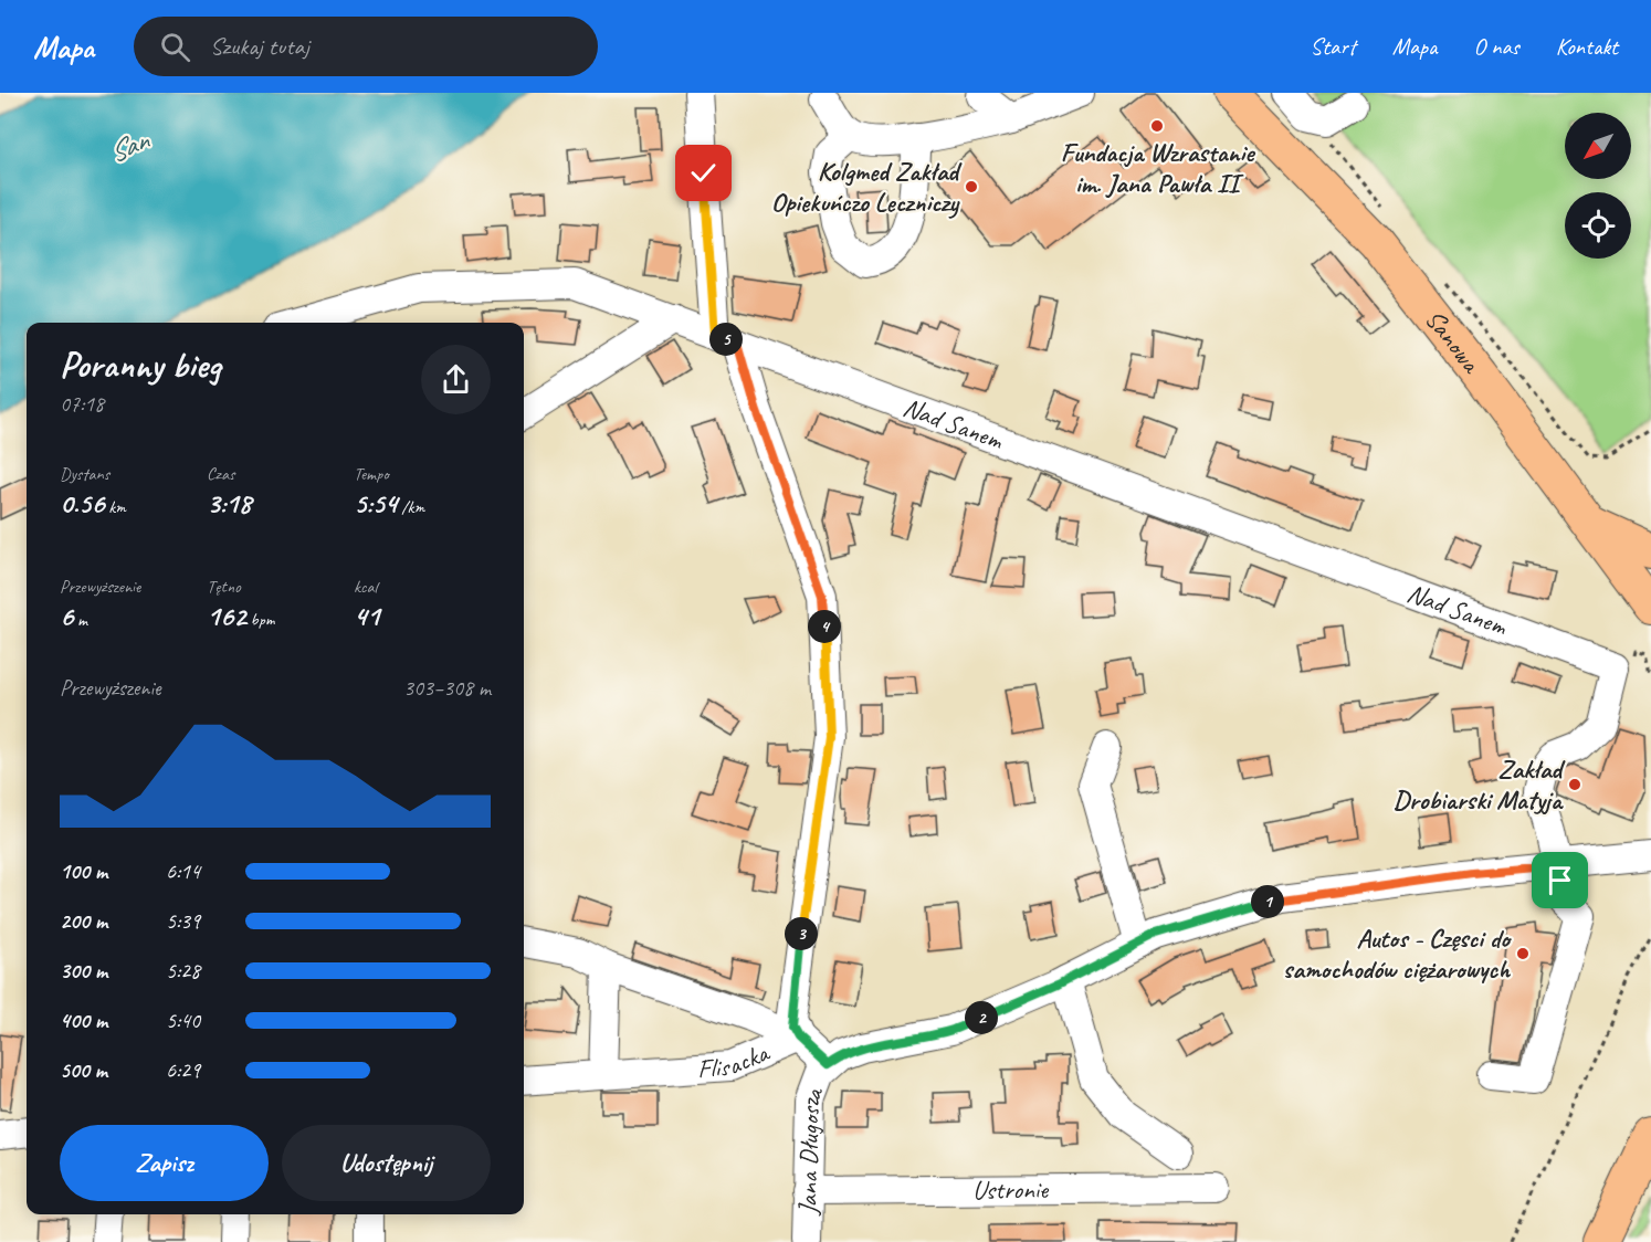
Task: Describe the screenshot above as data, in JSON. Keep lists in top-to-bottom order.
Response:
{
  "streets": {
    "main road": ["Sanowa"],
    "street": [
      "Nad Sanem",
      "Flisacka",
      "Jana Długosza",
      "Ustronie"
    ]
  },
  "crossings": [
    ["Flisacka", "Jana Długosza"],
    ["Jana Długosza", "Ustronie"]
  ],
  "water": ["San"],
  "places": [
    "Fundacja Wzrastanie im. Jana Pawła II",
    "Kolgmed Zakład Opiekuńczo Leczniczy",
    "Zakład Drobiarski Matyja",
    "Autos - Częsci do samochodów ciężarowych"
  ],
  "north": "bottom left",
  "page": {
    "header": "Mapa",
    "search": "Szukaj tutaj",
    "nav": [
      "Start",
      "Mapa",
      "O nas",
      "Kontakt"
    ],
    "pins": [
      "5",
      "4",
      "1",
      "3",
      "2"
    ],
    "heading": ["Poranny bieg", "07:18"],
    "stats": [
      ["Dystans", "0.56 km"],
      ["Czas", "3:18"],
      ["Tempo", "5:54 /km"],
      ["Przewyższenie", "6 m"],
      ["Tętno", "162 bpm"],
      ["kcal", "41"]
    ],
    "chart": ["Przewyższenie", "303–308 m"],
    "list": [
      {
        "name": "100 m",
        "note": "6:14"
      },
      {
        "name": "200 m",
        "note": "5:39"
      },
      {
        "name": "300 m",
        "note": "5:28"
      },
      {
        "name": "400 m",
        "note": "5:40"
      },
      {
        "name": "500 m",
        "note": "6:29"
      }
    ],
    "buttons": ["Zapisz", "Udostępnij"]
  }
}
